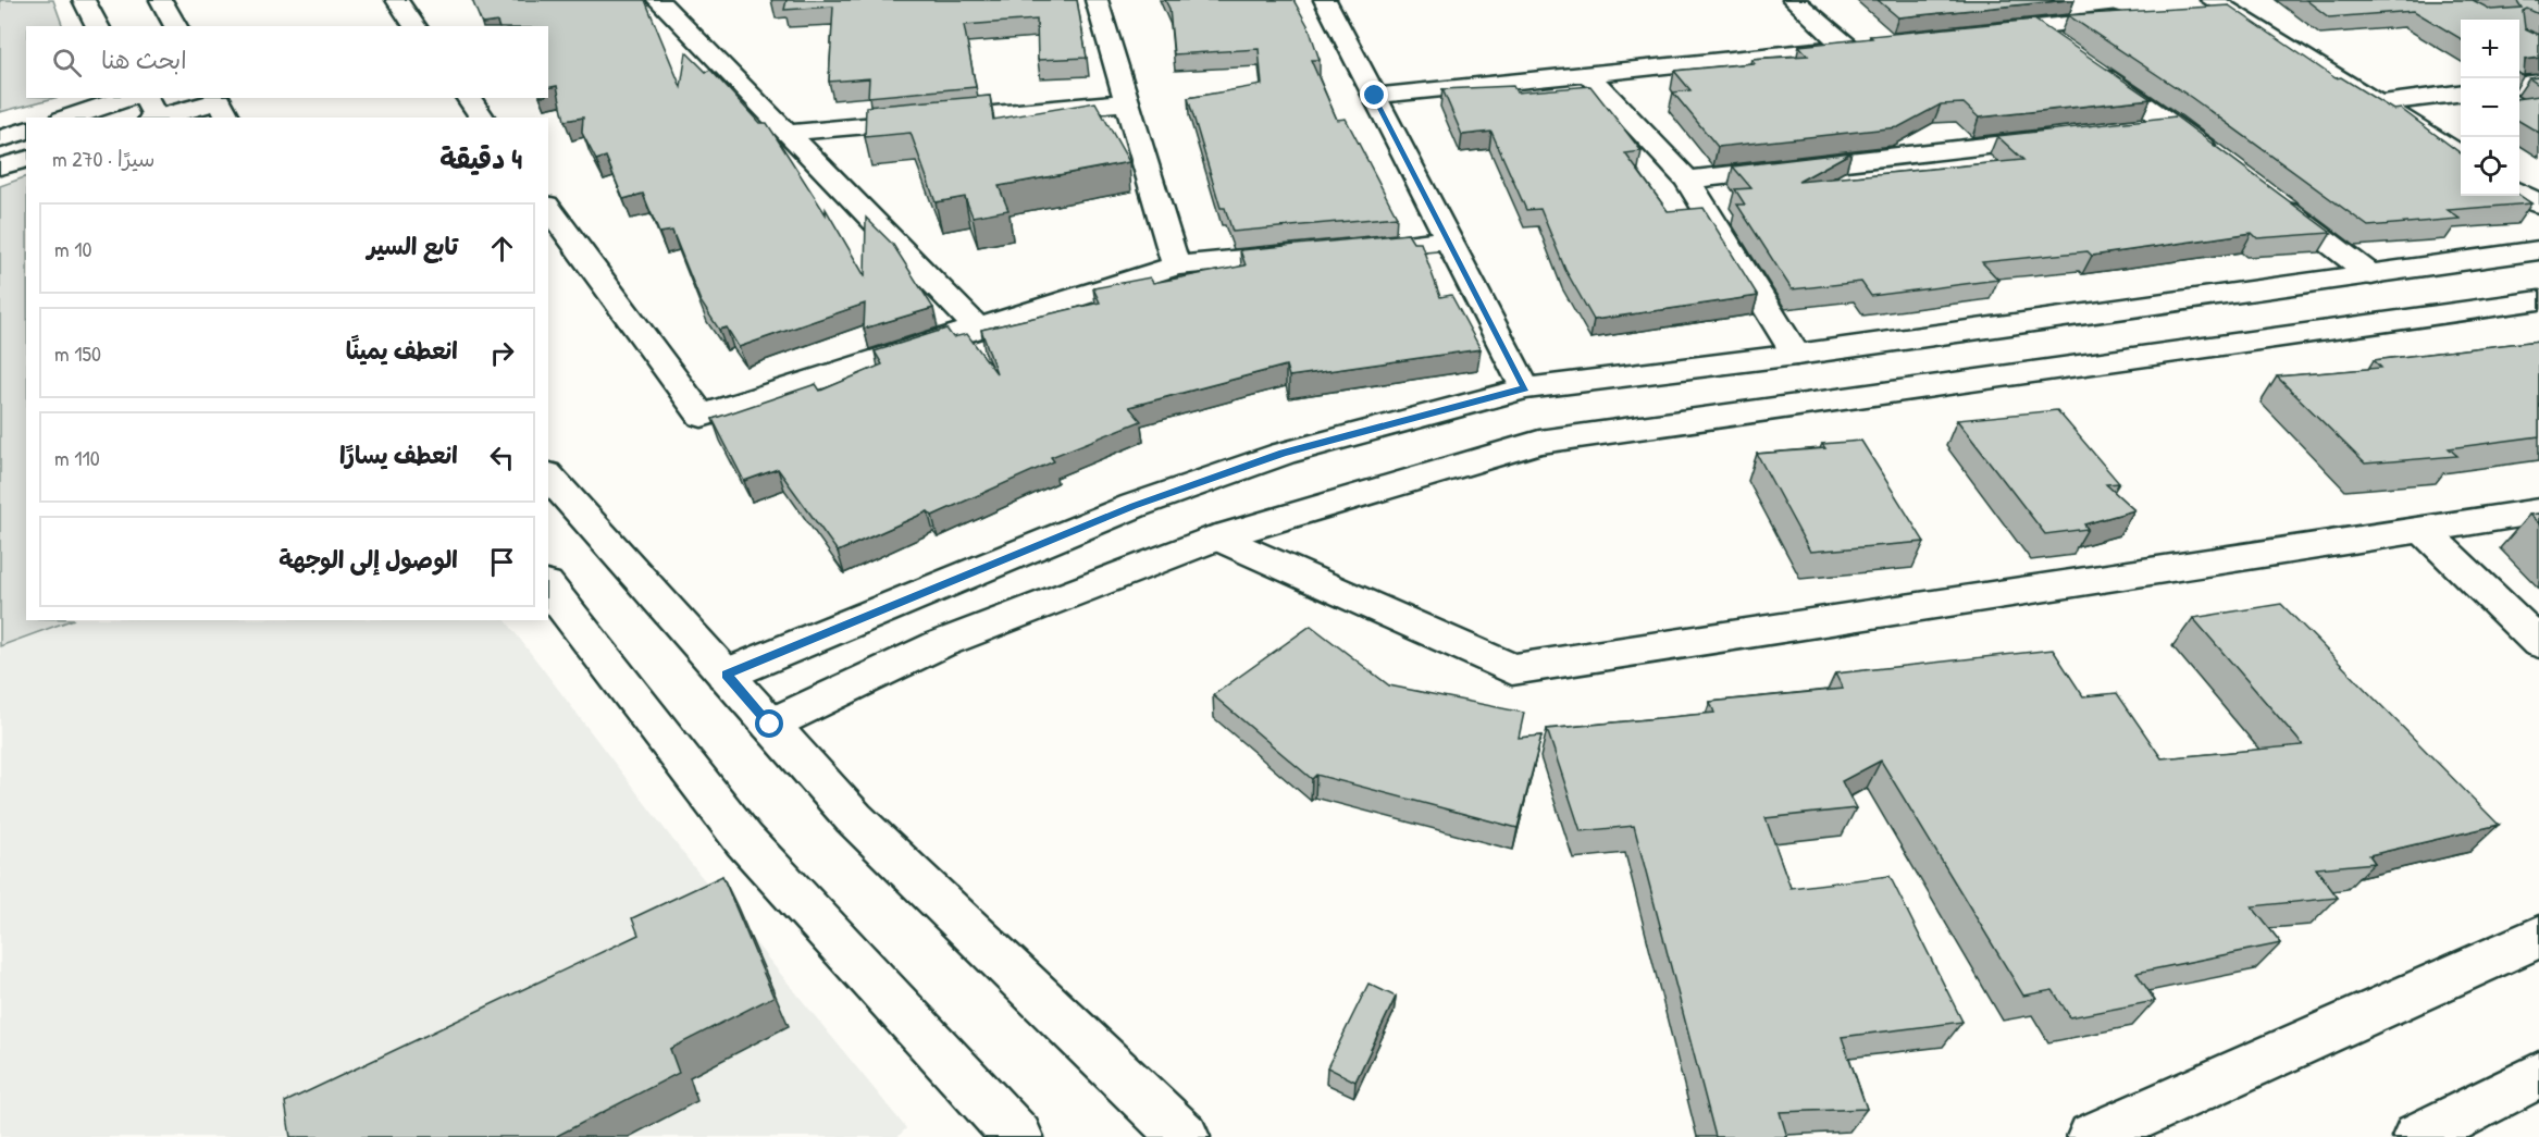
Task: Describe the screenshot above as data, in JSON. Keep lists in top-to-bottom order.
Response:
{
  "page": {
    "map_buttons": ["+", "−"],
    "search": "ابحث هنا",
    "heading": ["4 دقيقة", "سيرًا · 270 m"],
    "list": [
      ["تابع السير", "10 m"],
      ["انعطف يمينًا", "150 m"],
      ["انعطف يسارًا", "110 m"],
      "الوصول إلى الوجهة"
    ]
  }
}
